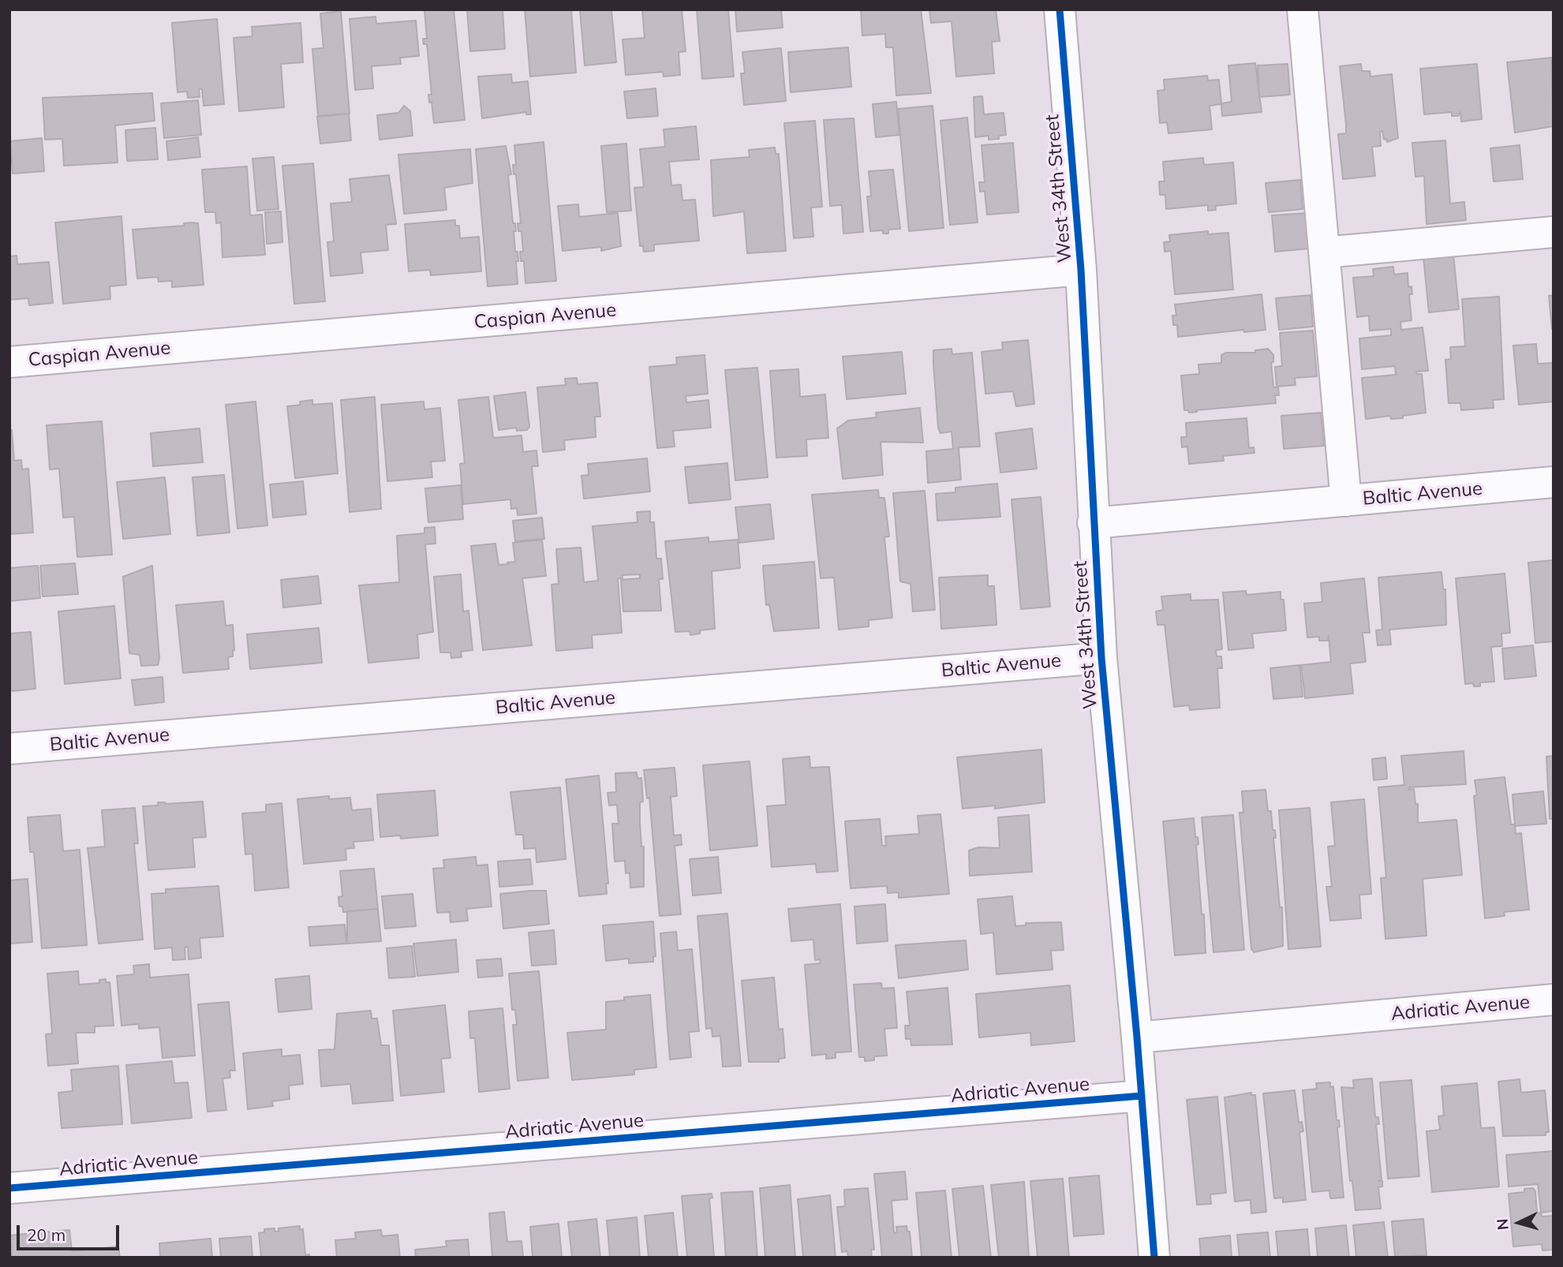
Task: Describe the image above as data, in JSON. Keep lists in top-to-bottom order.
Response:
{
  "streets": {
    "street": [
      "West 34th Street",
      "Caspian Avenue",
      "Baltic Avenue",
      "Adriatic Avenue"
    ]
  },
  "crossings": [
    ["West 34th Street", "Caspian Avenue"],
    ["West 34th Street", "Baltic Avenue"],
    ["West 34th Street", "Adriatic Avenue"]
  ],
  "scale_bar": "20 m",
  "north": "left"
}
